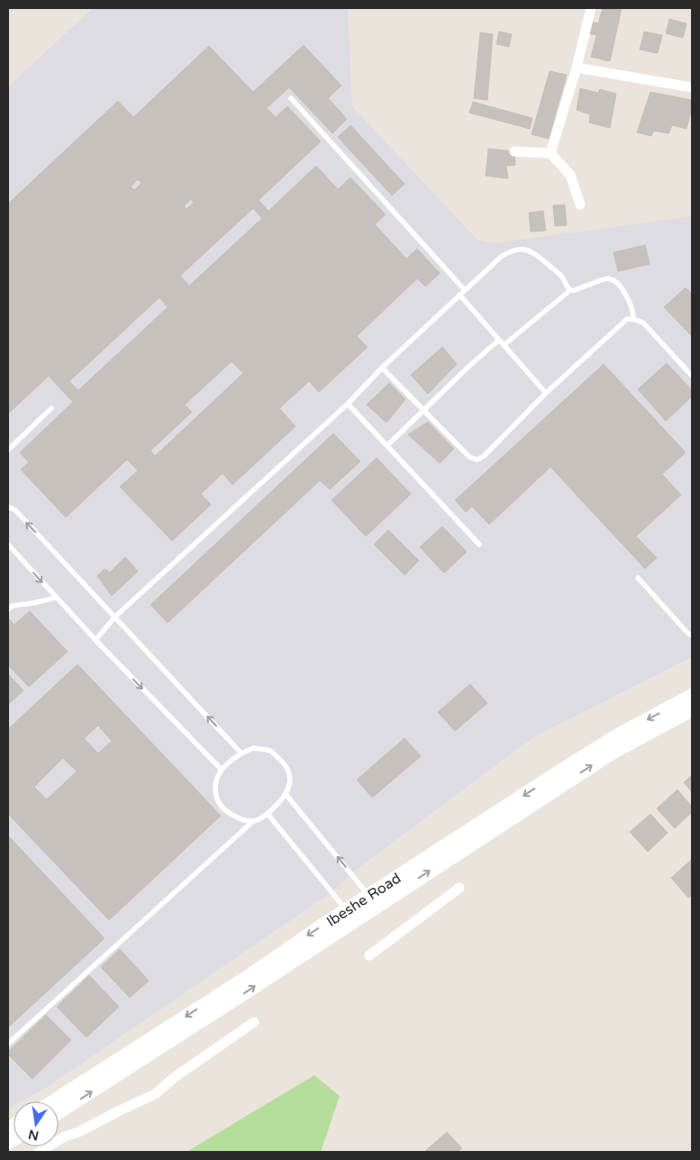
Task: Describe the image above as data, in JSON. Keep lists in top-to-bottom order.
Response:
{
  "streets": {
    "main road": ["Ibeshe Road"]
  },
  "north": "bottom"
}
